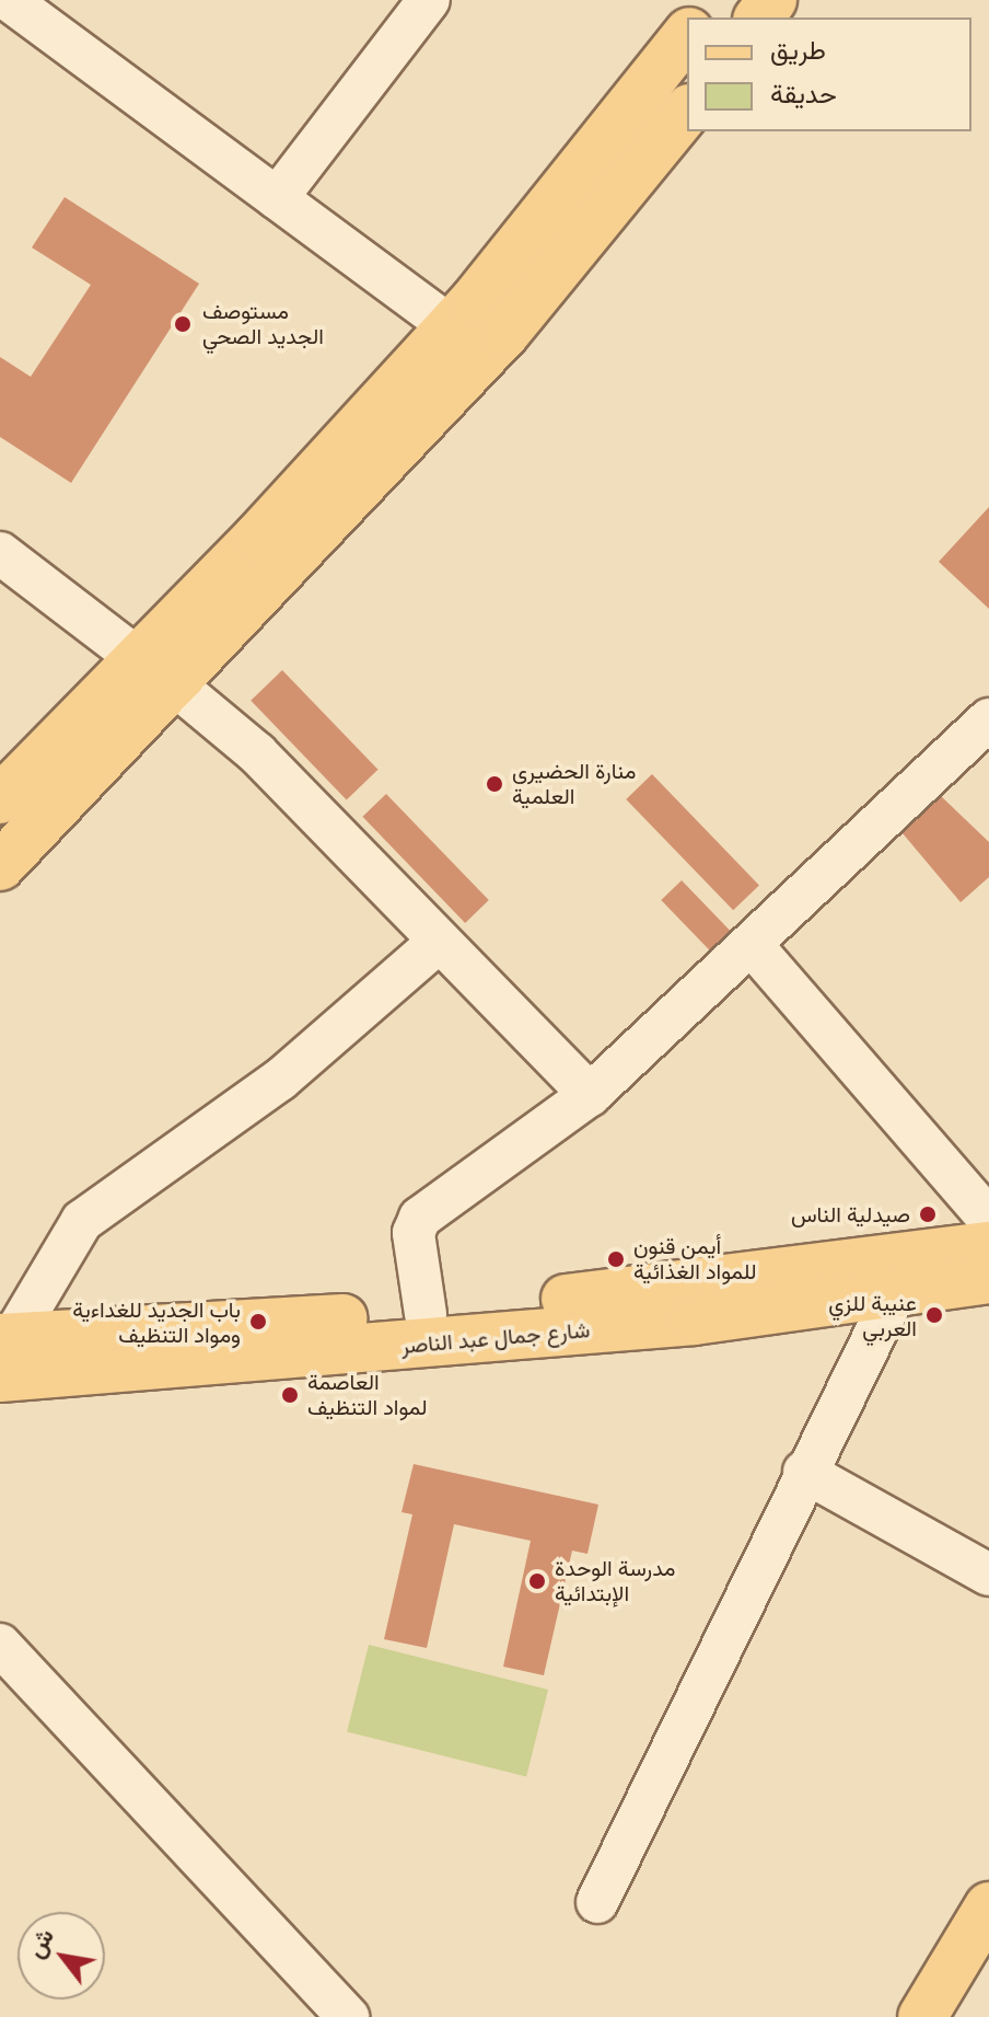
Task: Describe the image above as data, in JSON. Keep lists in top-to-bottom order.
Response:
{
  "streets": {
    "main road": ["شارع جمال عبد الناصر"]
  },
  "places": [
    "مستوصف الجديد الصحي",
    "منارة الحضيري العلمية",
    "صيدلية الناس",
    "أيمن قنون للمواد الغذائية",
    "عنيبة للزي العربي",
    "باب الجديد للغداءية ومواد التنظيف",
    "العاصمة لمواد التنظيف",
    "مدرسة الوحدة الإبتدائية"
  ],
  "legend": ["طريق", "حديقة"],
  "north": "top left"
}
